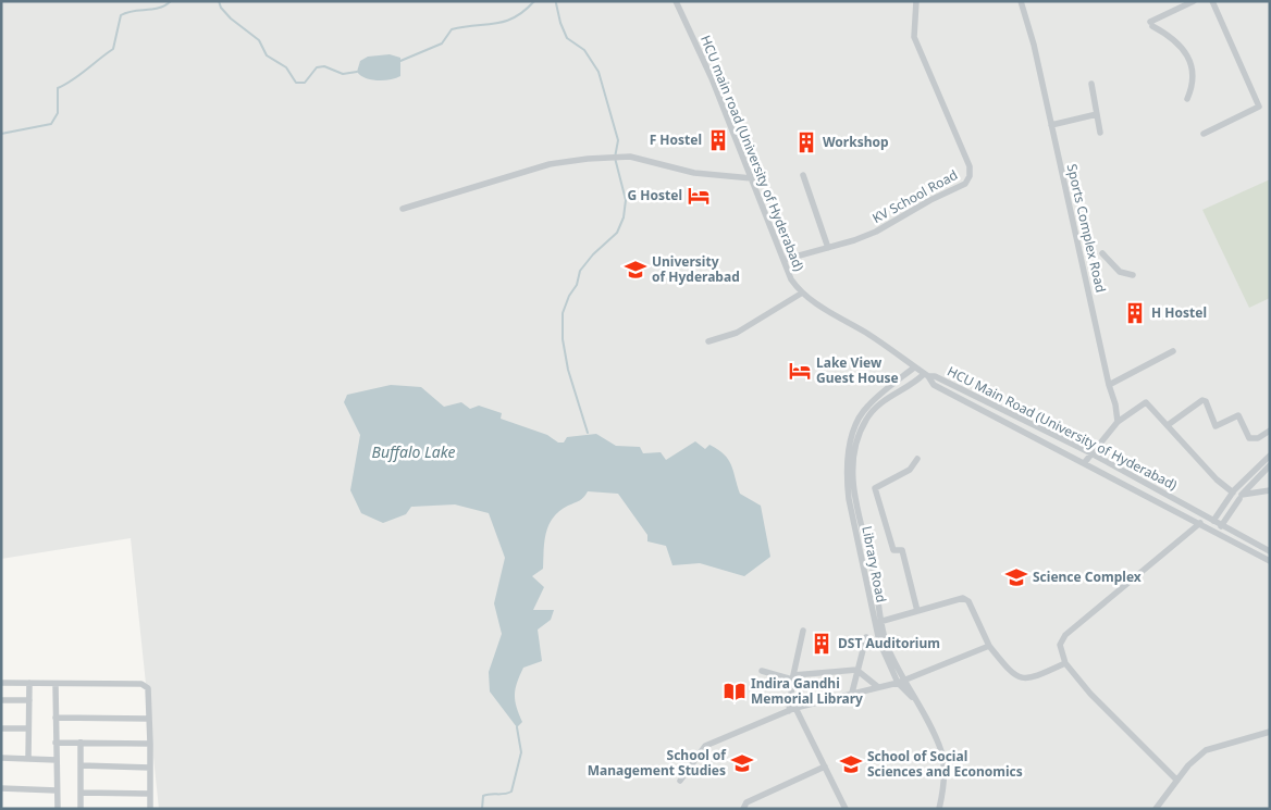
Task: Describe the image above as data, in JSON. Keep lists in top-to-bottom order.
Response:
{
  "streets": {
    "street": [
      "HCU main road (University of Hyderabad)",
      "KV School Road",
      "Sports Complex Road",
      "HCU Main Road (University of Hyderabad)",
      "Library Road"
    ]
  },
  "crossings": [
    ["HCU main road (University of Hyderabad)", "KV School Road"],
    ["HCU main road (University of Hyderabad)", "HCU Main Road (University of Hyderabad)"],
    ["HCU main road (University of Hyderabad)", "Library Road"]
  ],
  "water": ["Buffalo Lake"],
  "places": {
    "building": [
      "F Hostel",
      "Workshop",
      "H Hostel",
      "DST Auditorium"
    ],
    "hotel": ["G Hostel", "Lake View Guest House"],
    "school or university": [
      "University of Hyderabad",
      "Science Complex",
      "School of Management Studies",
      "School of Social Sciences and Economics"
    ],
    "library": ["Indira Gandhi Memorial Library"]
  }
}
